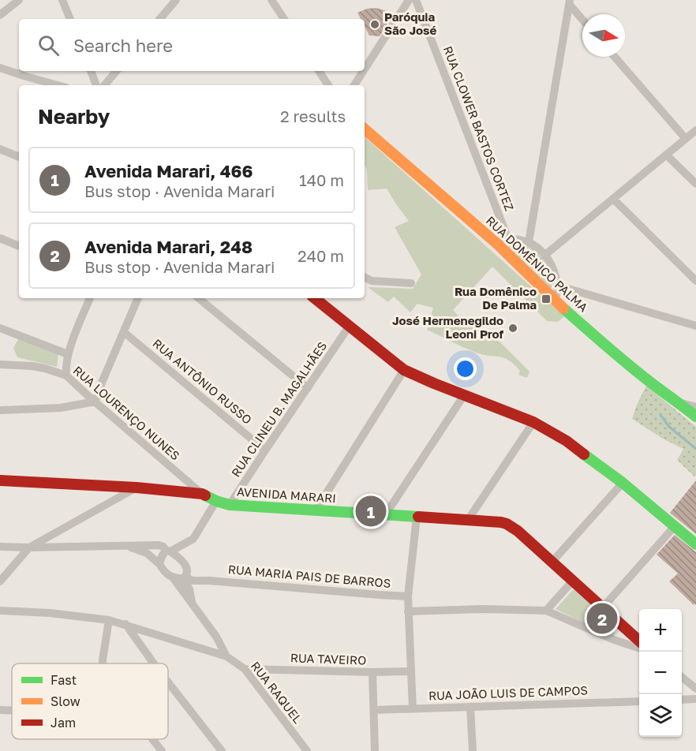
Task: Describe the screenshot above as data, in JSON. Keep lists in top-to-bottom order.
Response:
{
  "streets": {
    "street": [
      "RUA CLOWER BASTOS CORTEZ",
      "RUA DOMÊNICO PALMA",
      "RUA ANTÔNIO RUSSO",
      "RUA CLINEU B. MAGALHÃES",
      "RUA LOURENÇO NUNES",
      "AVENIDA MARARI",
      "RUA MARIA PAIS DE BARROS",
      "RUA TAVEIRO",
      "RUA RAQUEL",
      "RUA JOÃO LUIS DE CAMPOS"
    ]
  },
  "crossings": [
    ["RUA ANTÔNIO RUSSO", "RUA CLINEU B. MAGALHÃES"],
    ["RUA CLINEU B. MAGALHÃES", "AVENIDA MARARI"],
    ["RUA LOURENÇO NUNES", "AVENIDA MARARI"],
    ["RUA MARIA PAIS DE BARROS", "RUA RAQUEL"],
    ["RUA TAVEIRO", "RUA RAQUEL"]
  ],
  "places": {
    "other": ["Paróquia São José", "José Hermenegildo Leoni Prof"],
    "transit": ["Rua Domênico De Palma"]
  },
  "legend": ["Fast", "Slow", "Jam"],
  "north": "right",
  "page": {
    "search": "Search here",
    "heading": ["Nearby", "2 results"],
    "list": [
      {
        "mark": "1",
        "name": "Avenida Marari, 466",
        "note": "Bus stop · Avenida Marari",
        "value": "140 m"
      },
      {
        "mark": "2",
        "name": "Avenida Marari, 248",
        "note": "Bus stop · Avenida Marari",
        "value": "240 m"
      }
    ],
    "pins": ["1", "2"],
    "map_buttons": ["+", "−"]
  }
}
